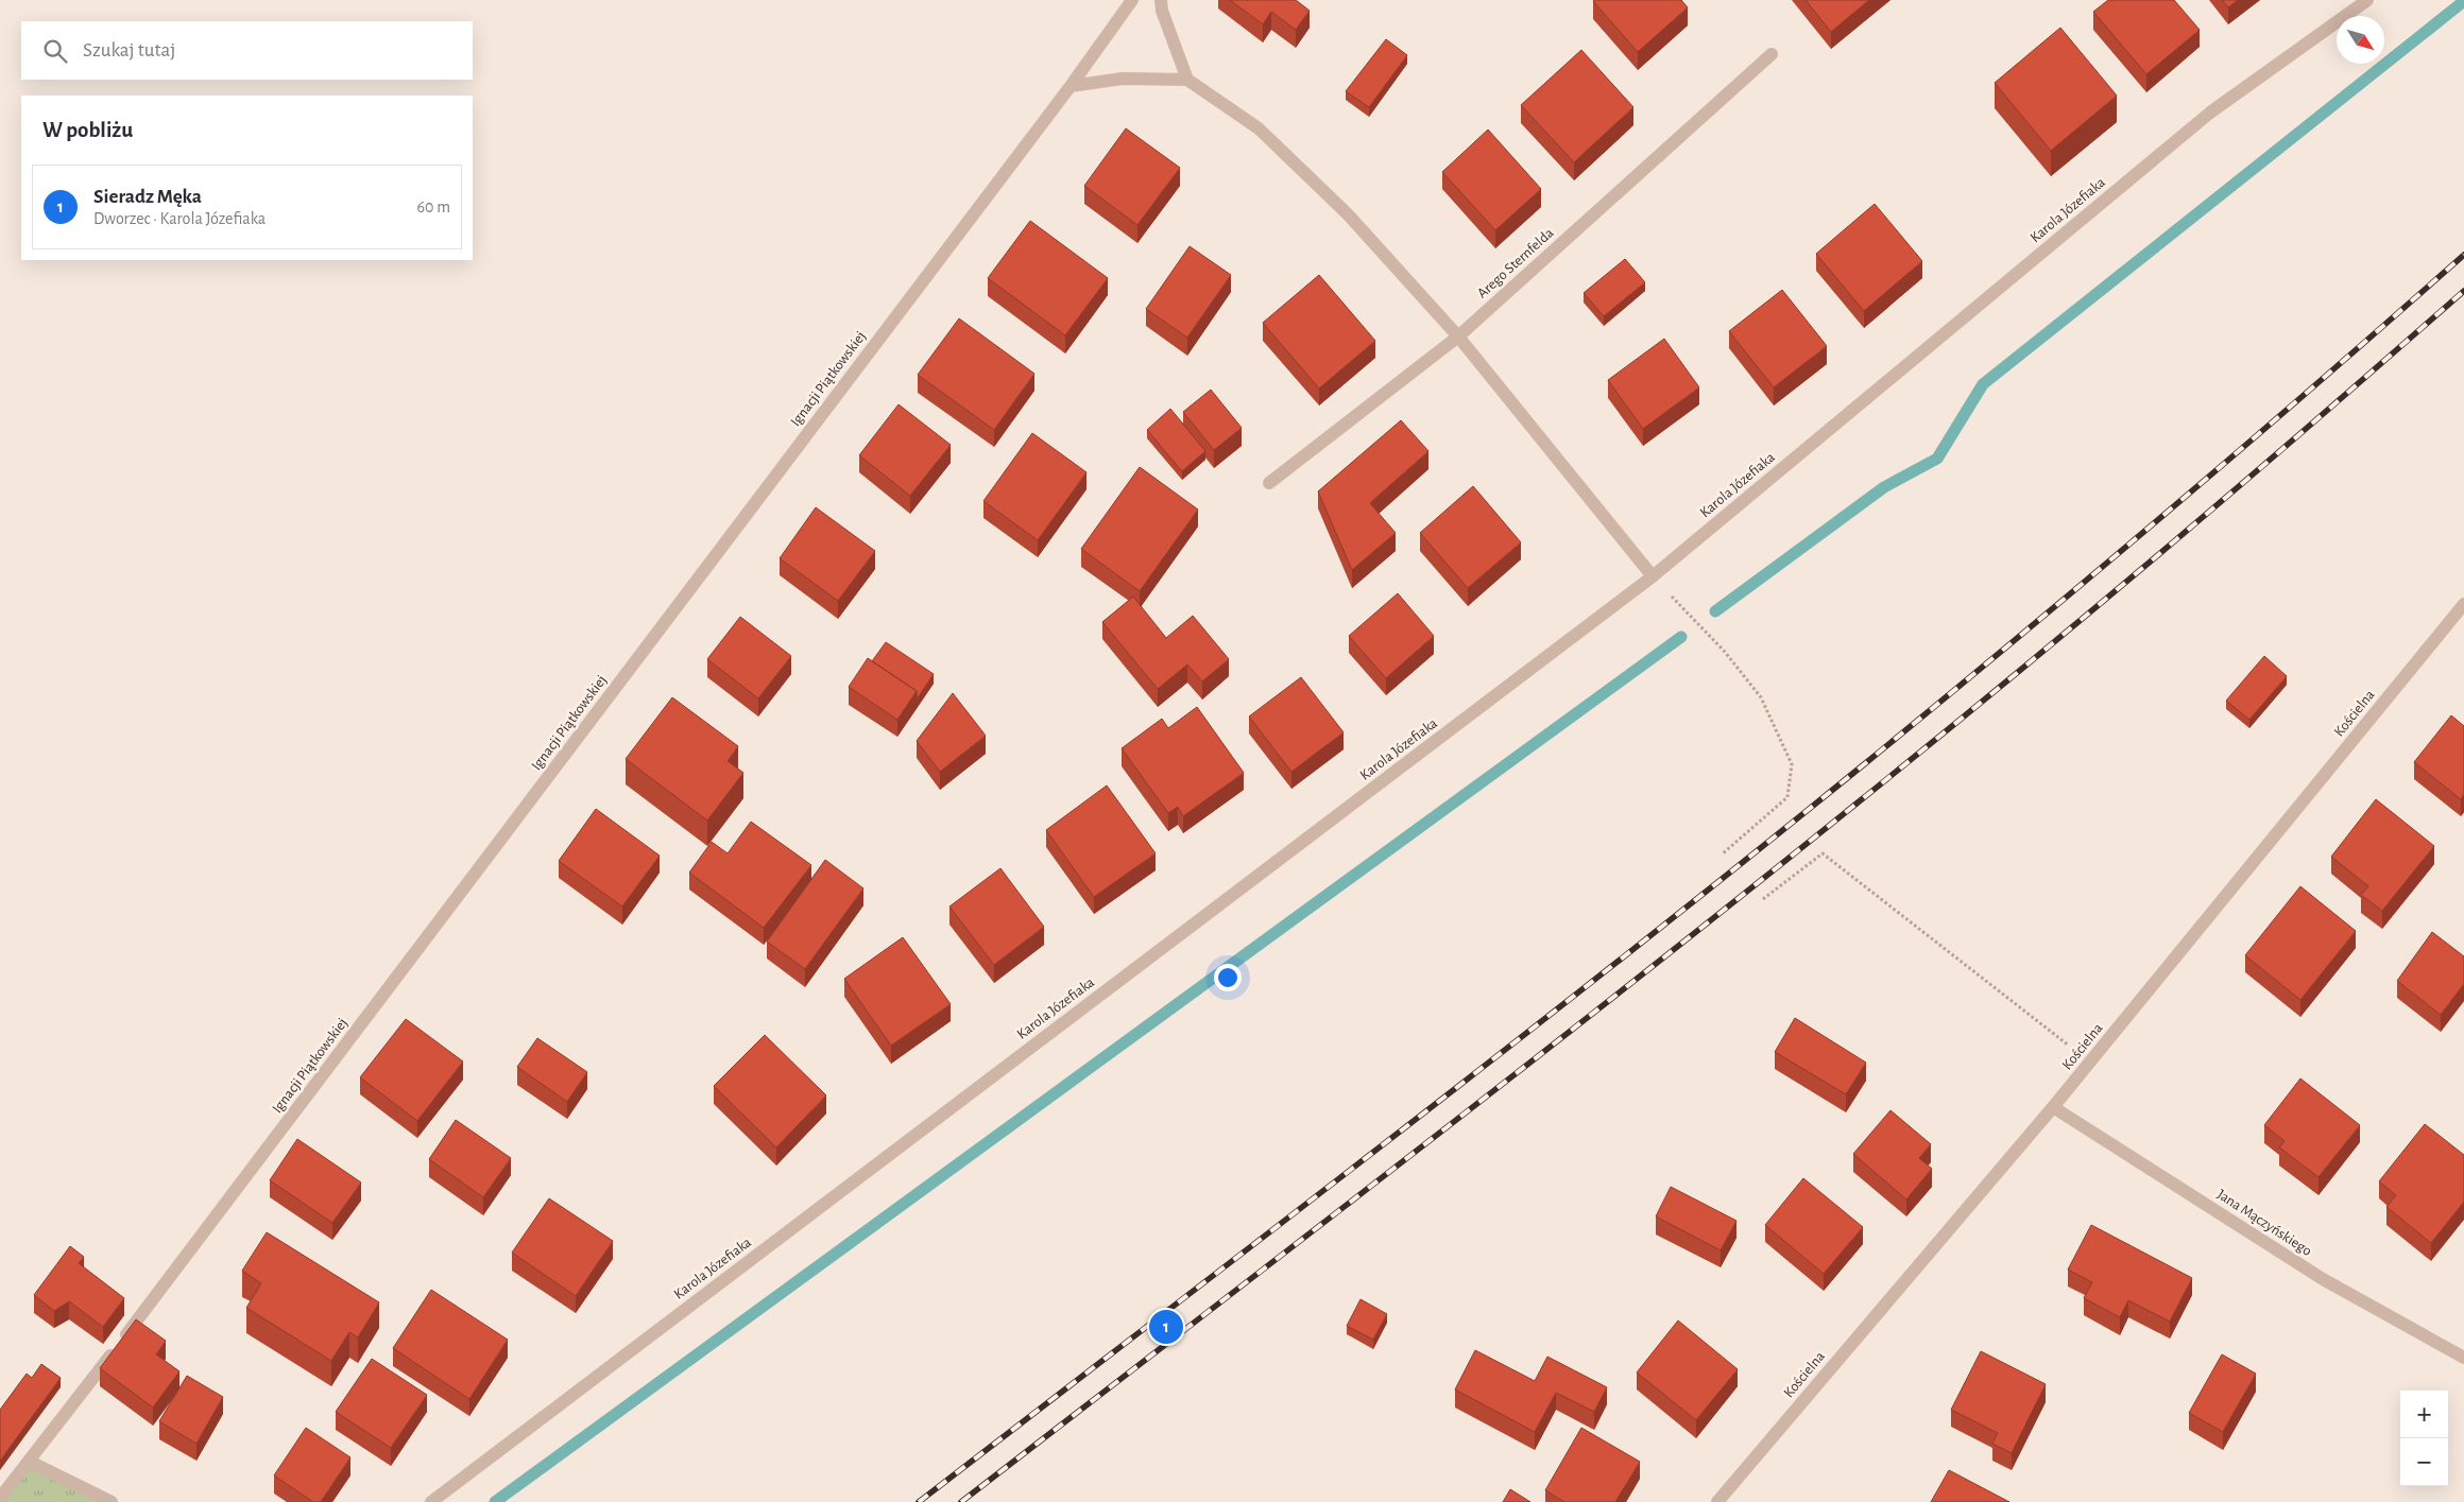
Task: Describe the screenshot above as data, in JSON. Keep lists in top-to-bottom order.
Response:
{
  "streets": {
    "street": [
      "Karola Józefiaka",
      "Arego Sternfelda",
      "Ignacji Piątkowskiej",
      "Kościelna",
      "Jana Mączyńskiego"
    ]
  },
  "crossings": [
    ["Kościelna", "Jana Mączyńskiego"]
  ],
  "north": "bottom right",
  "page": {
    "search": "Szukaj tutaj",
    "heading": "W pobliżu",
    "list": [
      {
        "mark": "1",
        "name": "Sieradz Męka",
        "note": "Dworzec · Karola Józefiaka",
        "value": "60 m"
      }
    ],
    "pins": "1",
    "map_buttons": ["+", "−"]
  }
}
